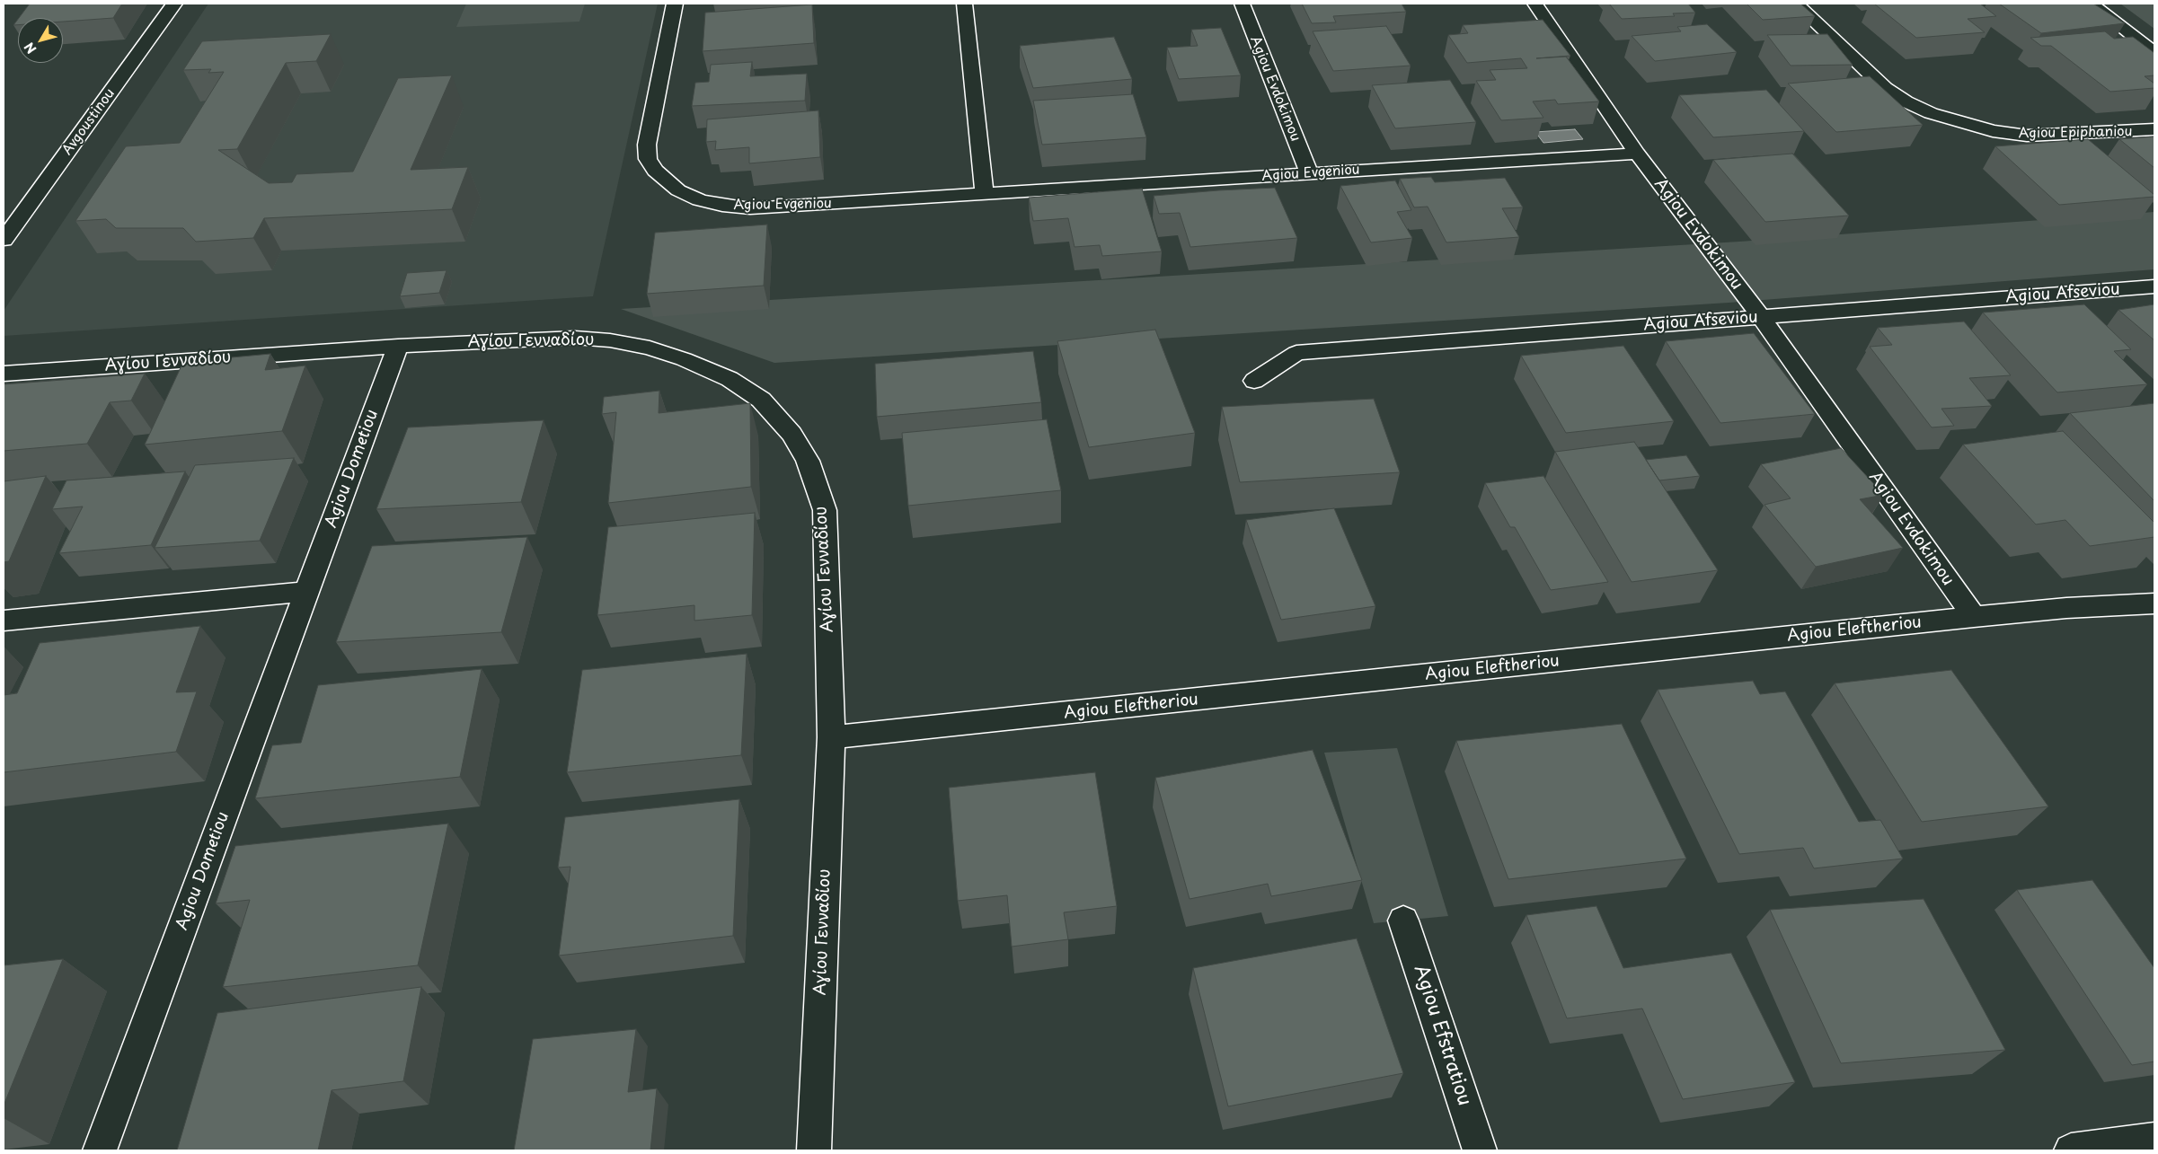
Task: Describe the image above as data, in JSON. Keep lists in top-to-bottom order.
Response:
{
  "streets": {
    "street": [
      "Agiou Evdokimou",
      "Avgoustinou",
      "Agiou Epiphaniou",
      "Agiou Evgeniou",
      "Agiou Afseviou",
      "Αγίου Γενναδίου",
      "Agiou Dometiou",
      "Agiou Eleftheriou",
      "Agiou Efstratiou"
    ]
  },
  "crossings": [
    ["Agiou Evdokimou", "Agiou Evgeniou"],
    ["Agiou Evdokimou", "Agiou Afseviou"],
    ["Agiou Evdokimou", "Agiou Eleftheriou"],
    ["Αγίου Γενναδίου", "Agiou Dometiou"],
    ["Αγίου Γενναδίου", "Agiou Eleftheriou"]
  ],
  "north": "bottom left"
}
